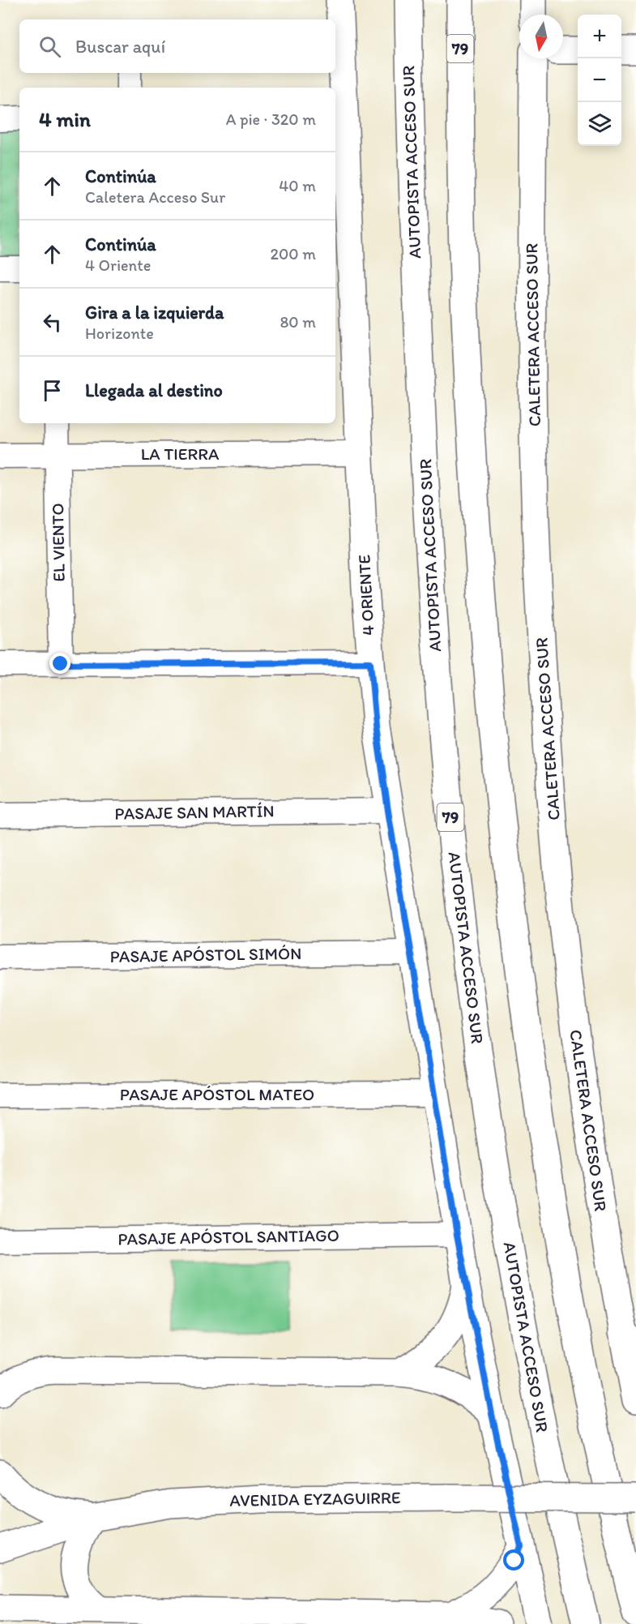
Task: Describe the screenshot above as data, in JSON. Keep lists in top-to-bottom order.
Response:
{
  "streets": {
    "main road": [
      "79",
      "AUTOPISTA ACCESO SUR",
      "CALETERA ACCESO SUR",
      "4 ORIENTE",
      "AVENIDA EYZAGUIRRE"
    ],
    "street": [
      "LA TIERRA",
      "EL VIENTO",
      "PASAJE SAN MARTÍN",
      "PASAJE APÓSTOL SIMÓN",
      "PASAJE APÓSTOL MATEO",
      "PASAJE APÓSTOL SANTIAGO"
    ]
  },
  "crossings": [
    ["LA TIERRA", "EL VIENTO"],
    ["LA TIERRA", "4 ORIENTE"],
    ["4 ORIENTE", "PASAJE SAN MARTÍN"],
    ["4 ORIENTE", "PASAJE APÓSTOL SIMÓN"],
    ["4 ORIENTE", "PASAJE APÓSTOL MATEO"],
    ["4 ORIENTE", "PASAJE APÓSTOL SANTIAGO"]
  ],
  "north": "bottom",
  "page": {
    "map_buttons": ["+", "−"],
    "search": "Buscar aquí",
    "heading": ["4 min", "A pie · 320 m"],
    "list": [
      ["Continúa", "Caletera Acceso Sur", "40 m"],
      ["Continúa", "4 Oriente", "200 m"],
      ["Gira a la izquierda", "Horizonte", "80 m"],
      "Llegada al destino"
    ]
  }
}
